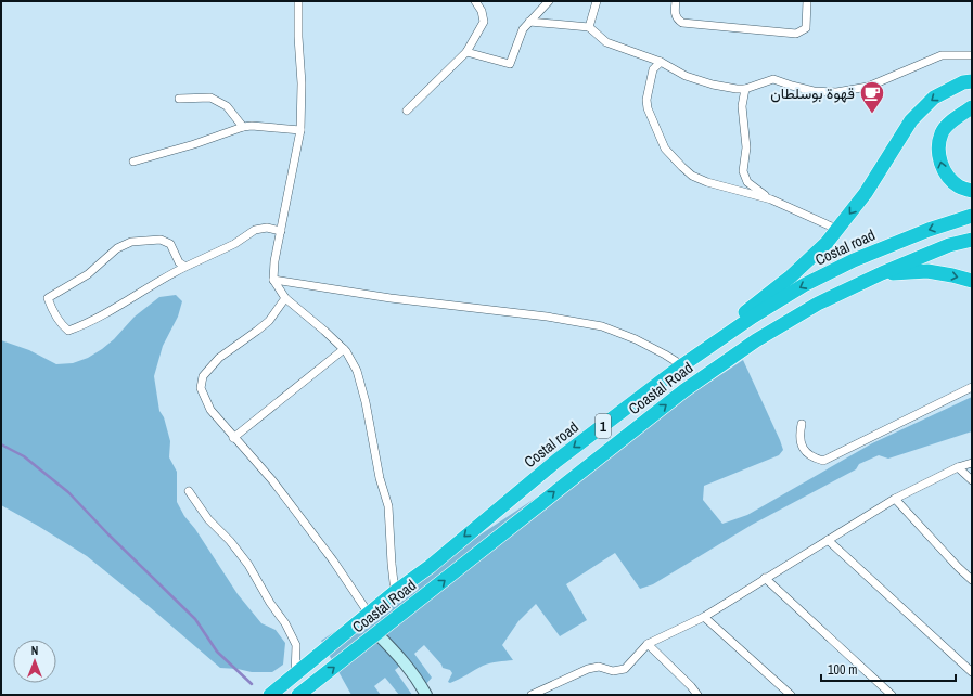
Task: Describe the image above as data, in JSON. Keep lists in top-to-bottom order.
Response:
{
  "streets": {
    "highway": ["Costal road", "Coastal Road", "1"]
  },
  "places": {
    "cafe": ["قهوة بوسلطان"]
  },
  "scale_bar": "100 m",
  "north": "top"
}
